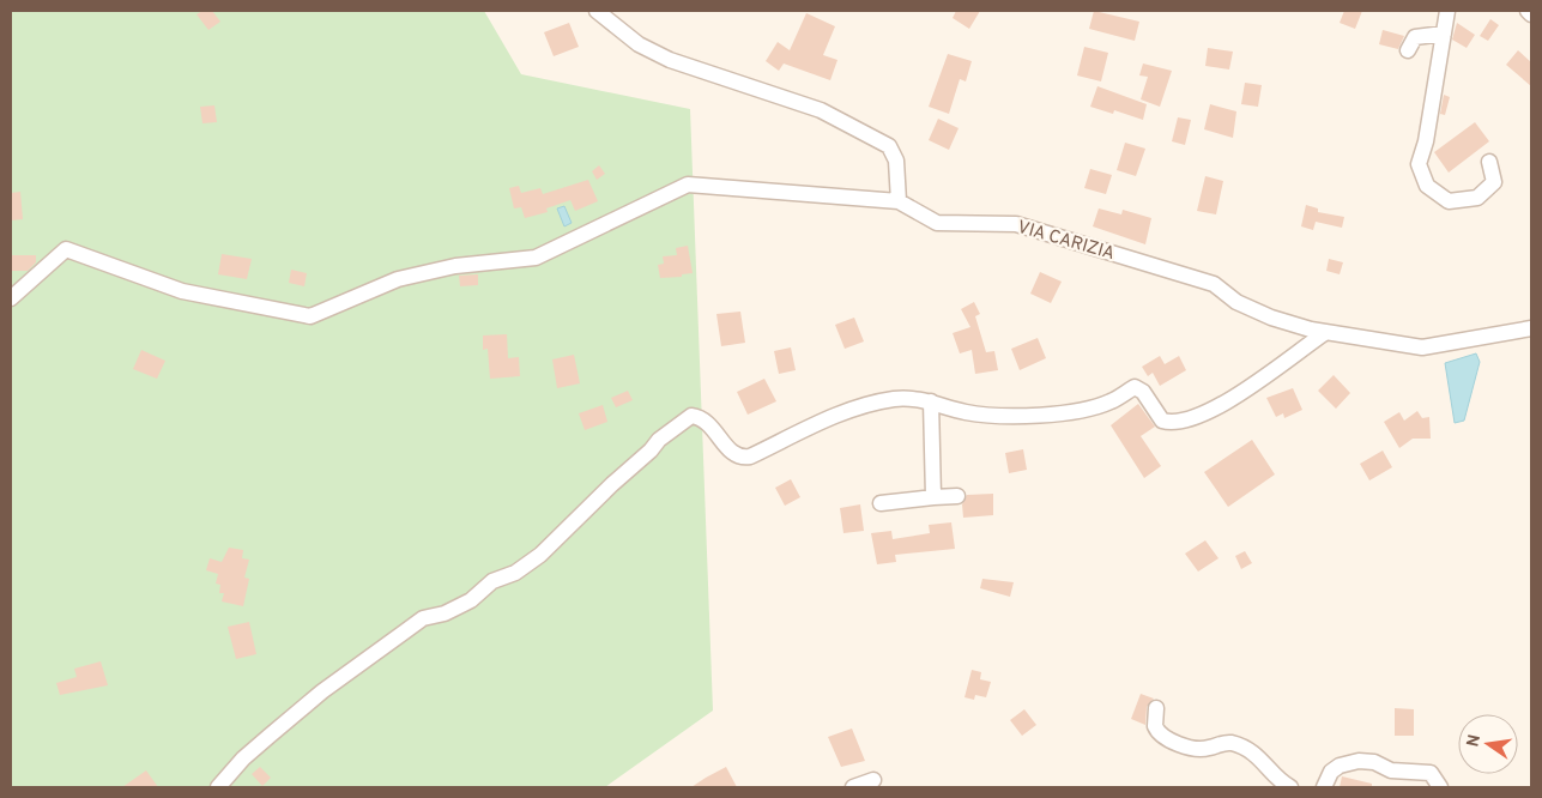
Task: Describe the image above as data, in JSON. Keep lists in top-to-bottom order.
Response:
{
  "streets": {
    "street": ["VIA CARIZIA"]
  },
  "north": "left"
}
